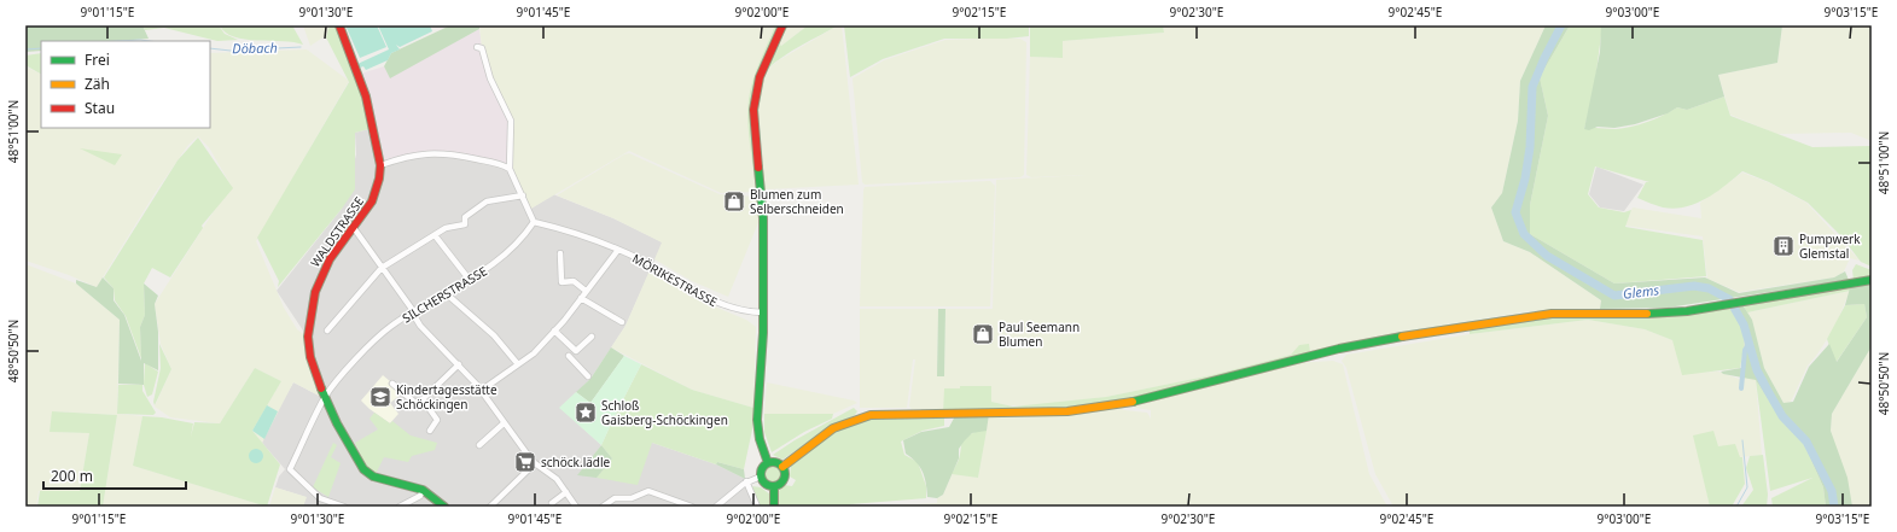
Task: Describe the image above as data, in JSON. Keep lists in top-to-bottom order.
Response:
{
  "streets": {
    "street": ["WALDSTRASSE", "MÖRIKESTRASSE", "SILCHERSTRASSE"]
  },
  "crossings": [
    ["WALDSTRASSE", "SILCHERSTRASSE"],
    ["MÖRIKESTRASSE", "SILCHERSTRASSE"]
  ],
  "water": ["Döbach", "Glems"],
  "places": {
    "shop": ["Blumen zum Selberschneiden", "Paul Seemann Blumen"],
    "building": ["Pumpwerk Glemstal"],
    "school or university": ["Kindertagesstätte Schöckingen"],
    "place": ["Schloß Gaisberg-Schöckingen"],
    "supermarket": ["schöck.lädle"]
  },
  "legend": ["Frei", "Zäh", "Stau"],
  "scale_bar": "200 m",
  "coordinates": [
    "9°01'15\"E",
    "9°01'30\"E",
    "9°01'45\"E",
    "9°02'00\"E",
    "9°02'15\"E",
    "9°02'30\"E",
    "9°02'45\"E",
    "9°03'00\"E",
    "9°03'15\"E",
    "48°51'00\"N",
    "48°50'50\"N"
  ]
}
